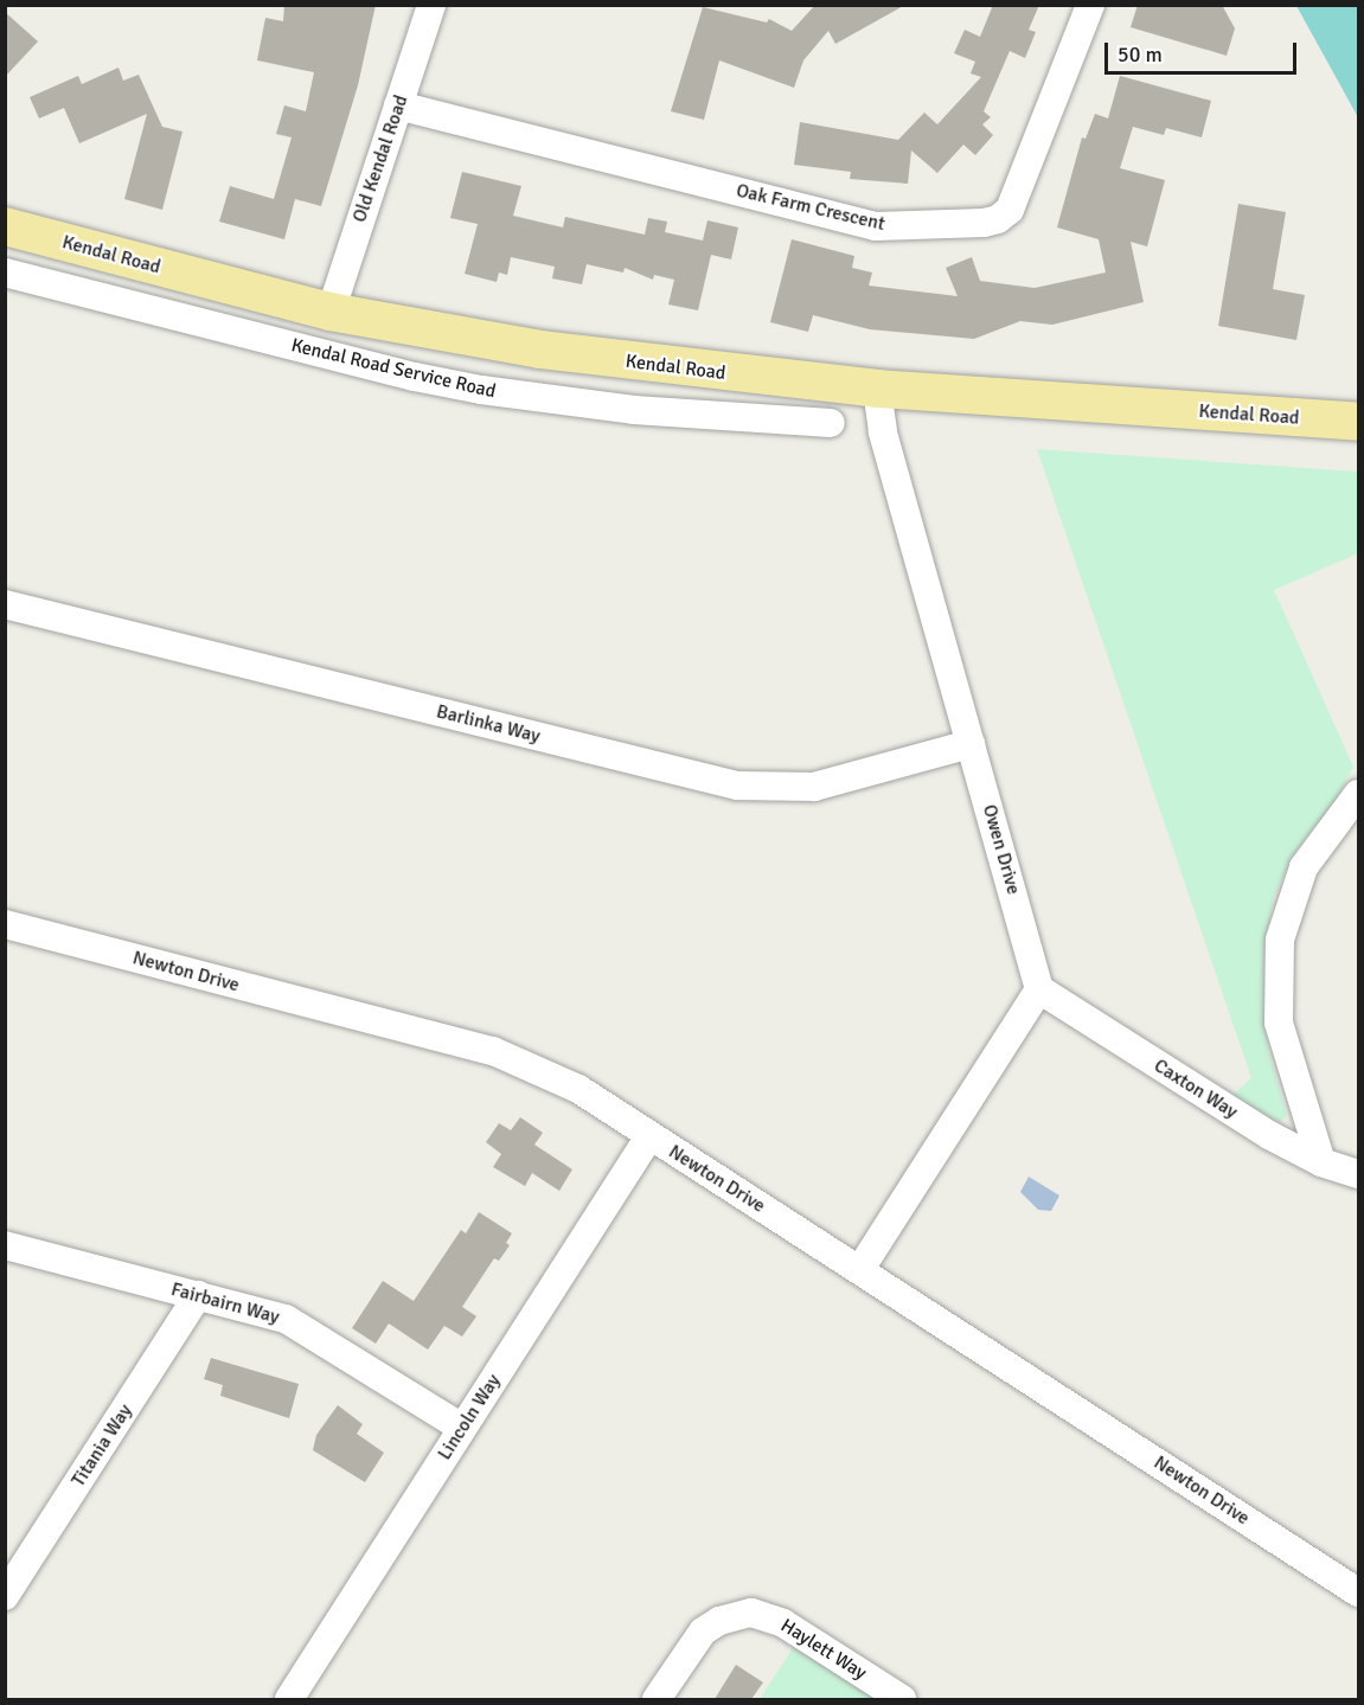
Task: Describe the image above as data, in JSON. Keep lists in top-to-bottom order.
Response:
{
  "streets": {
    "main road": ["Kendal Road"],
    "street": [
      "Old Kendal Road",
      "Oak Farm Crescent",
      "Kendal Road Service Road",
      "Barlinka Way",
      "Owen Drive",
      "Newton Drive",
      "Caxton Way",
      "Fairbairn Way",
      "Lincoln Way",
      "Titania Way",
      "Haylett Way"
    ]
  },
  "crossings": [
    ["Old Kendal Road", "Oak Farm Crescent"],
    ["Old Kendal Road", "Kendal Road"],
    ["Kendal Road", "Owen Drive"],
    ["Barlinka Way", "Owen Drive"],
    ["Owen Drive", "Caxton Way"],
    ["Newton Drive", "Lincoln Way"],
    ["Fairbairn Way", "Lincoln Way"],
    ["Fairbairn Way", "Titania Way"]
  ],
  "scale_bar": "50 m"
}
